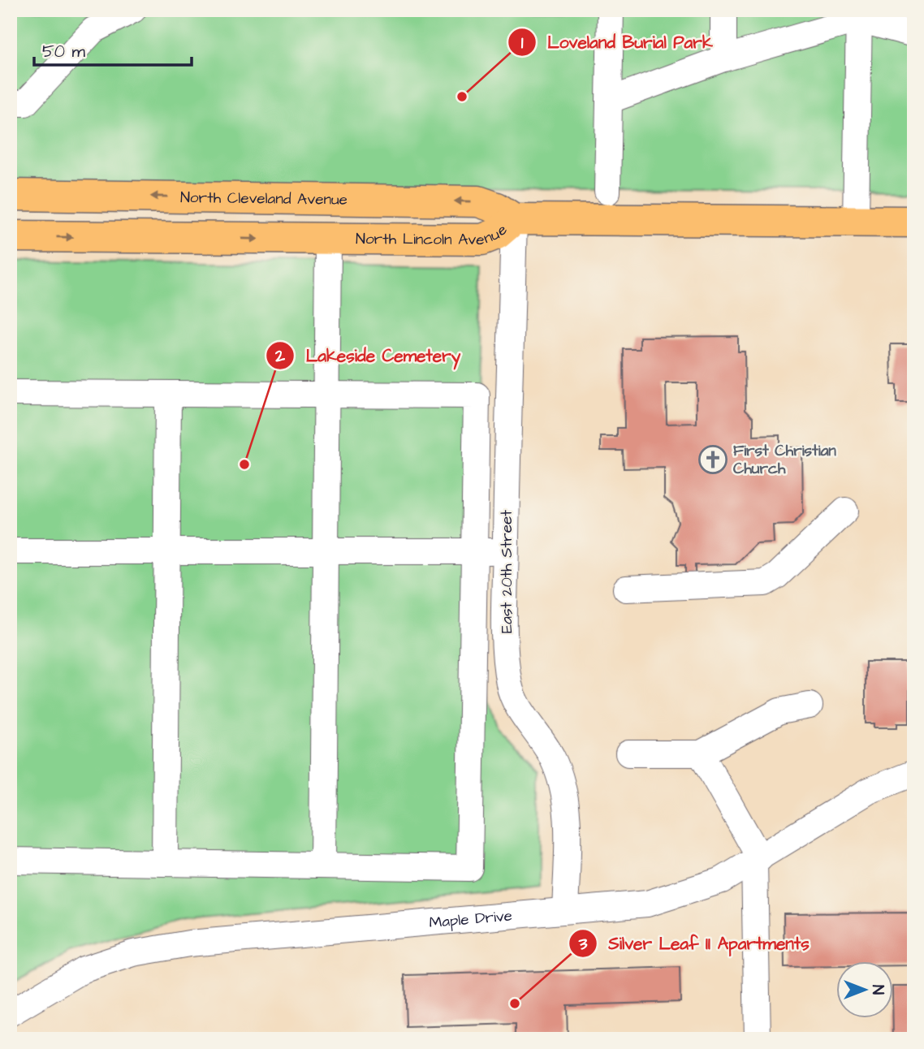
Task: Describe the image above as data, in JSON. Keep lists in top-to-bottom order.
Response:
{
  "streets": {
    "highway": ["North Cleveland Avenue", "North Lincoln Avenue"],
    "street": ["East 20th Street", "Maple Drive"]
  },
  "crossings": [
    ["North Cleveland Avenue", "North Lincoln Avenue"],
    ["North Cleveland Avenue", "East 20th Street"],
    ["North Lincoln Avenue", "East 20th Street"],
    ["East 20th Street", "Maple Drive"]
  ],
  "one_way": ["North Cleveland Avenue"],
  "places": {
    "other": ["Loveland Burial Park", "Lakeside Cemetery", "Silver Leaf II Apartments"],
    "church": ["First Christian Church"]
  },
  "scale_bar": "50 m",
  "north": "right"
}
